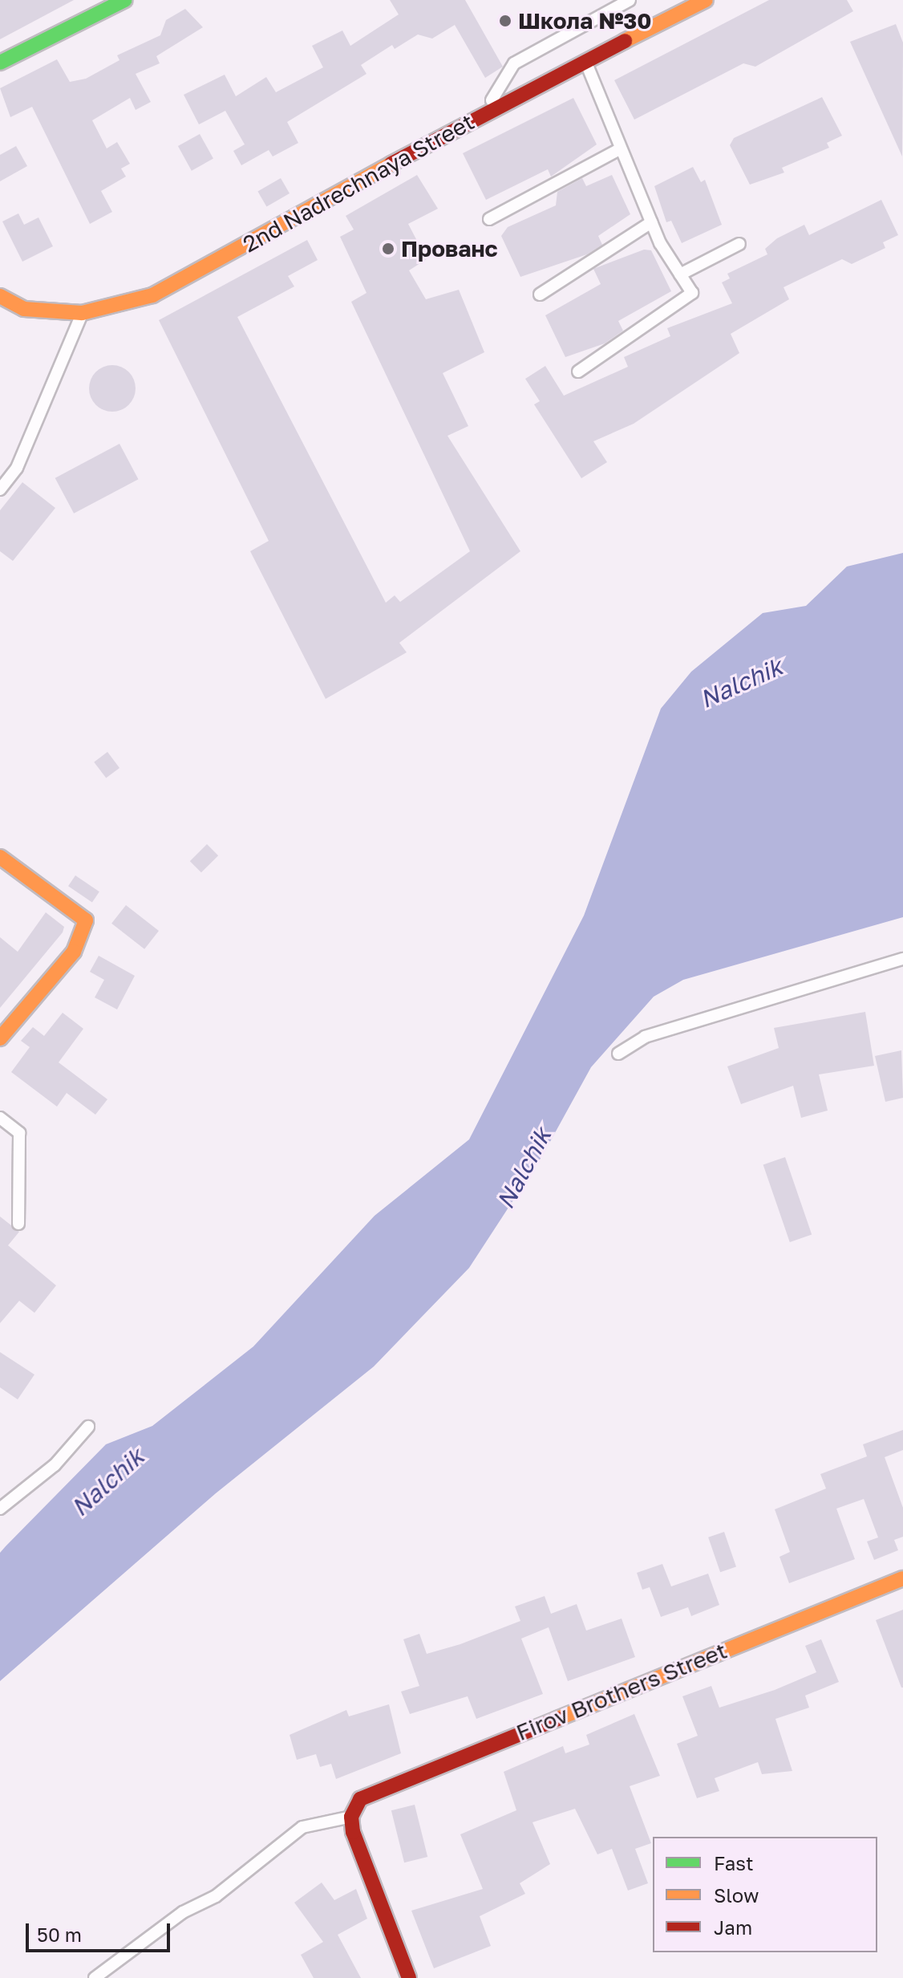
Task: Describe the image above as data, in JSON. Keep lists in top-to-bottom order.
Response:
{
  "streets": {
    "street": ["2nd Nadrechnaya Street", "Firov Brothers Street"]
  },
  "water": ["Nalchik"],
  "places": ["Школа №30", "Прованс"],
  "legend": ["Fast", "Slow", "Jam"],
  "scale_bar": "50 m"
}
